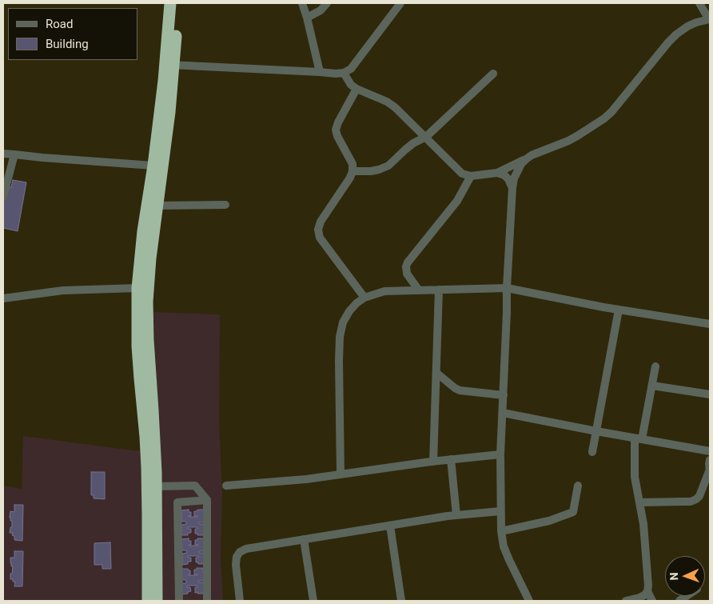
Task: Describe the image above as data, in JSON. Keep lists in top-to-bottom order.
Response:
{
  "legend": ["Road", "Building"],
  "north": "left"
}
